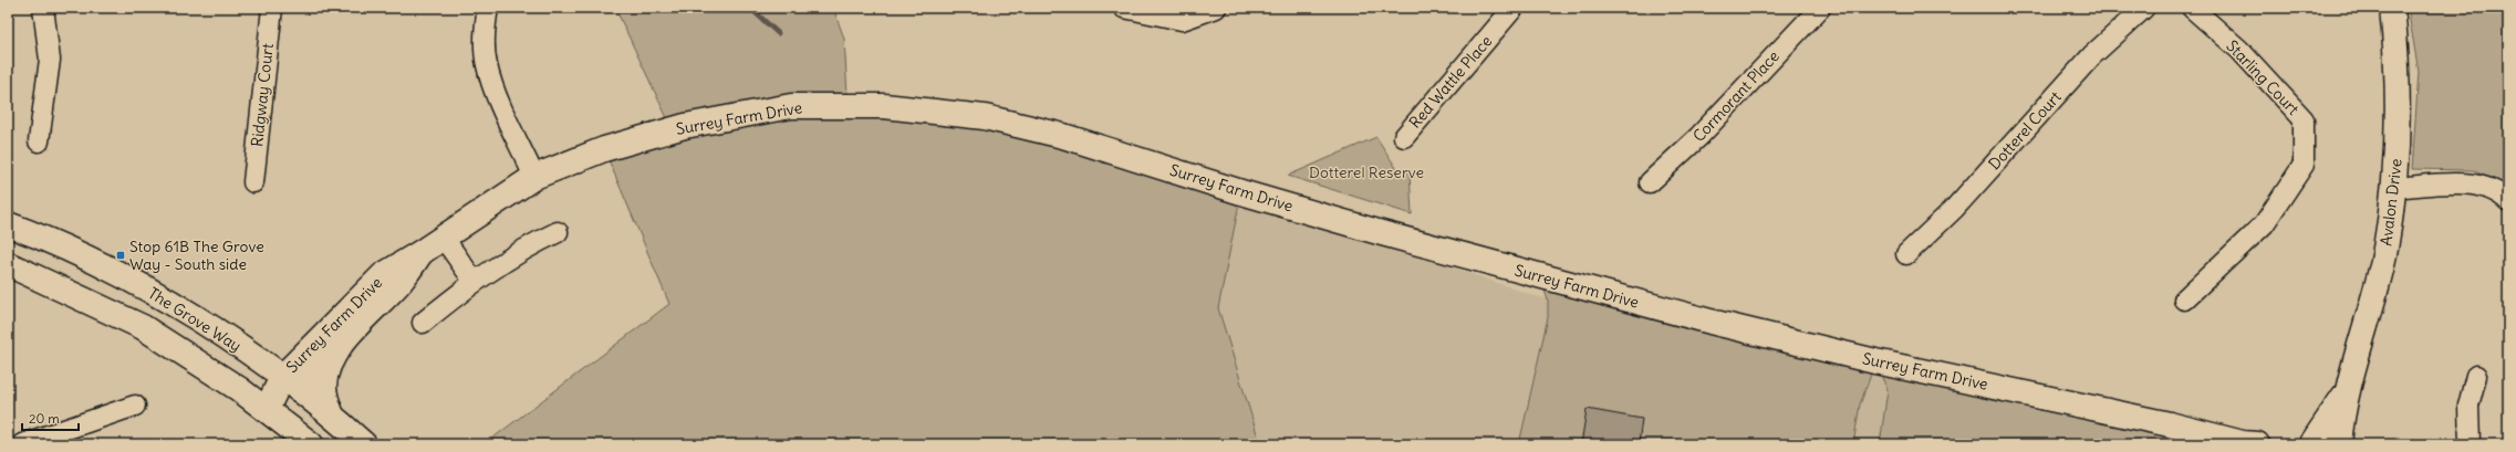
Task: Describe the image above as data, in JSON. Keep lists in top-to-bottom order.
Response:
{
  "streets": {
    "street": [
      "Starling Court",
      "Red Wattle Place",
      "Ridgway Court",
      "Cormorant Place",
      "Surrey Farm Drive",
      "Dotterel Court",
      "Avalon Drive",
      "The Grove Way"
    ]
  },
  "crossings": [
    ["Surrey Farm Drive", "The Grove Way"]
  ],
  "parks": ["Dotterel Reserve"],
  "places": {
    "transit": ["Stop 61B The Grove Way - South side"]
  },
  "scale_bar": "20 m"
}
